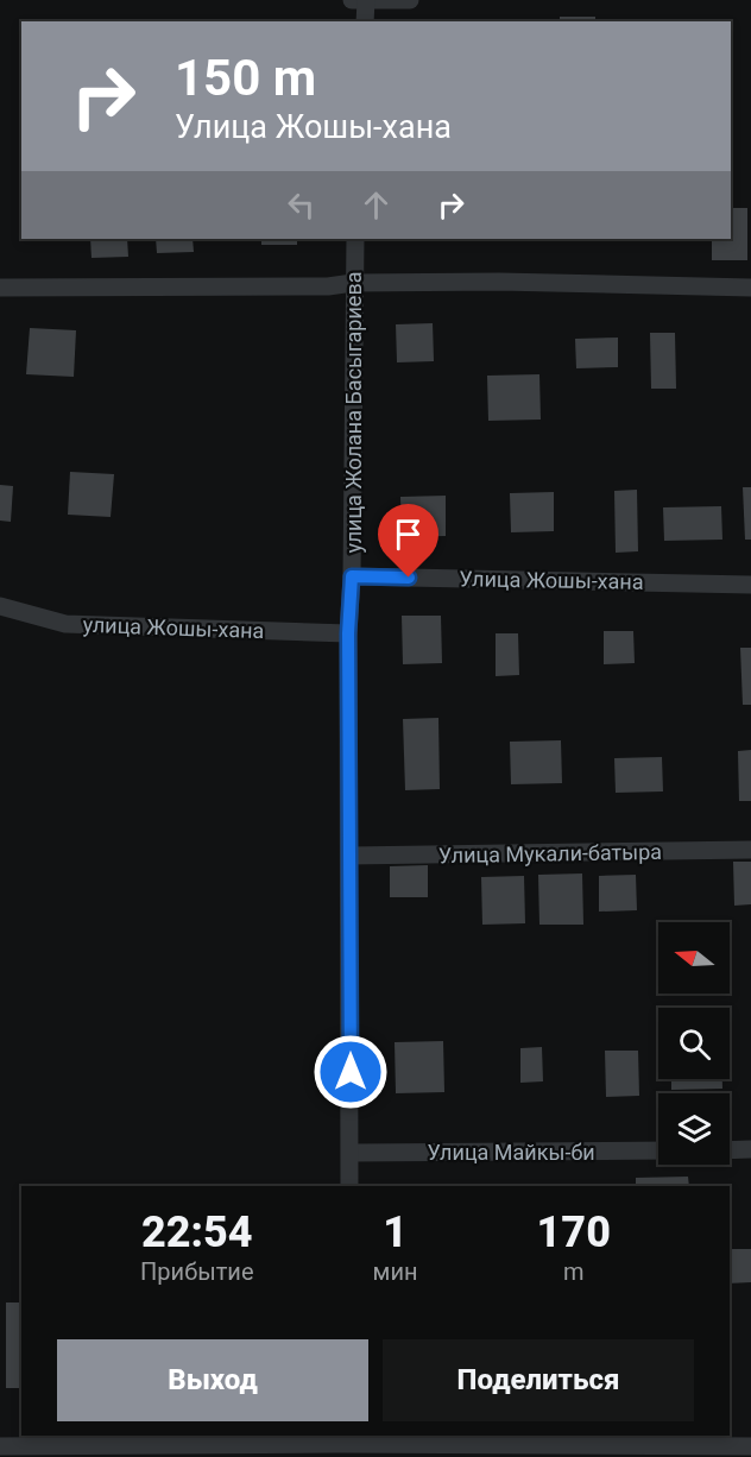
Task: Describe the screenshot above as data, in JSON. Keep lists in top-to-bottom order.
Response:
{
  "streets": {
    "street": [
      "улица Жолана Басыгариева",
      "Улица Жошы-хана",
      "улица Жошы-хана",
      "Улица Мукали-батыра",
      "Улица Майкы-би"
    ]
  },
  "crossings": [
    ["улица Жолана Басыгариева", "Улица Жошы-хана"],
    ["улица Жолана Басыгариева", "улица Жошы-хана"],
    ["улица Жолана Басыгариева", "Улица Мукали-батыра"],
    ["улица Жолана Басыгариева", "Улица Майкы-би"]
  ],
  "north": "left",
  "page": {
    "turn": ["150 m", "Улица Жошы-хана"],
    "eta": [
      "22:54",
      "Прибытие",
      "1",
      "мин",
      "170",
      "m"
    ],
    "buttons": ["Выход", "Поделиться"]
  }
}
